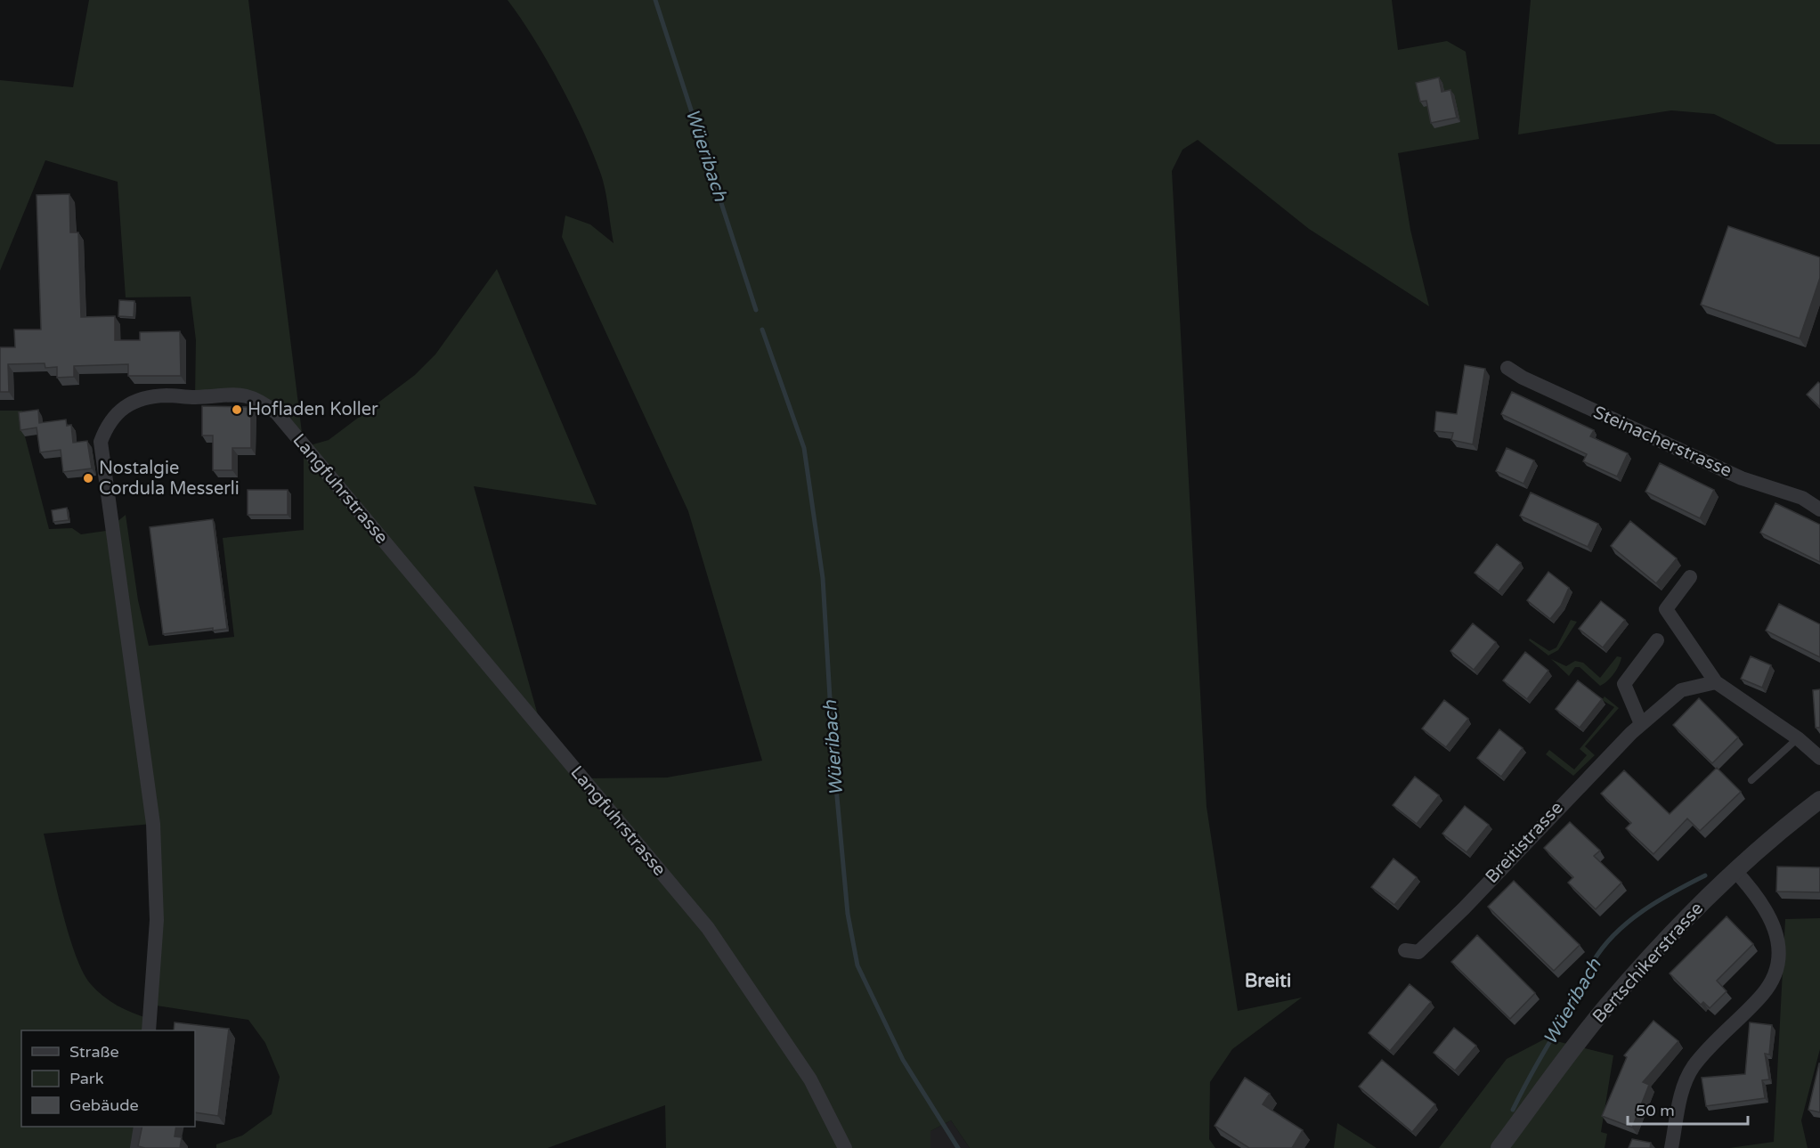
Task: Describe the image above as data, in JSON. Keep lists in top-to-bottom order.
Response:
{
  "streets": {
    "street": [
      "Steinacherstrasse",
      "Langfuhrstrasse",
      "Breitistrasse",
      "Bertschikerstrasse"
    ]
  },
  "districts": ["Breiti"],
  "water": ["Wüeribach"],
  "places": ["Hofladen Koller", "Nostalgie Cordula Messerli"],
  "legend": ["Straße", "Park", "Gebäude"],
  "scale_bar": "50 m"
}
